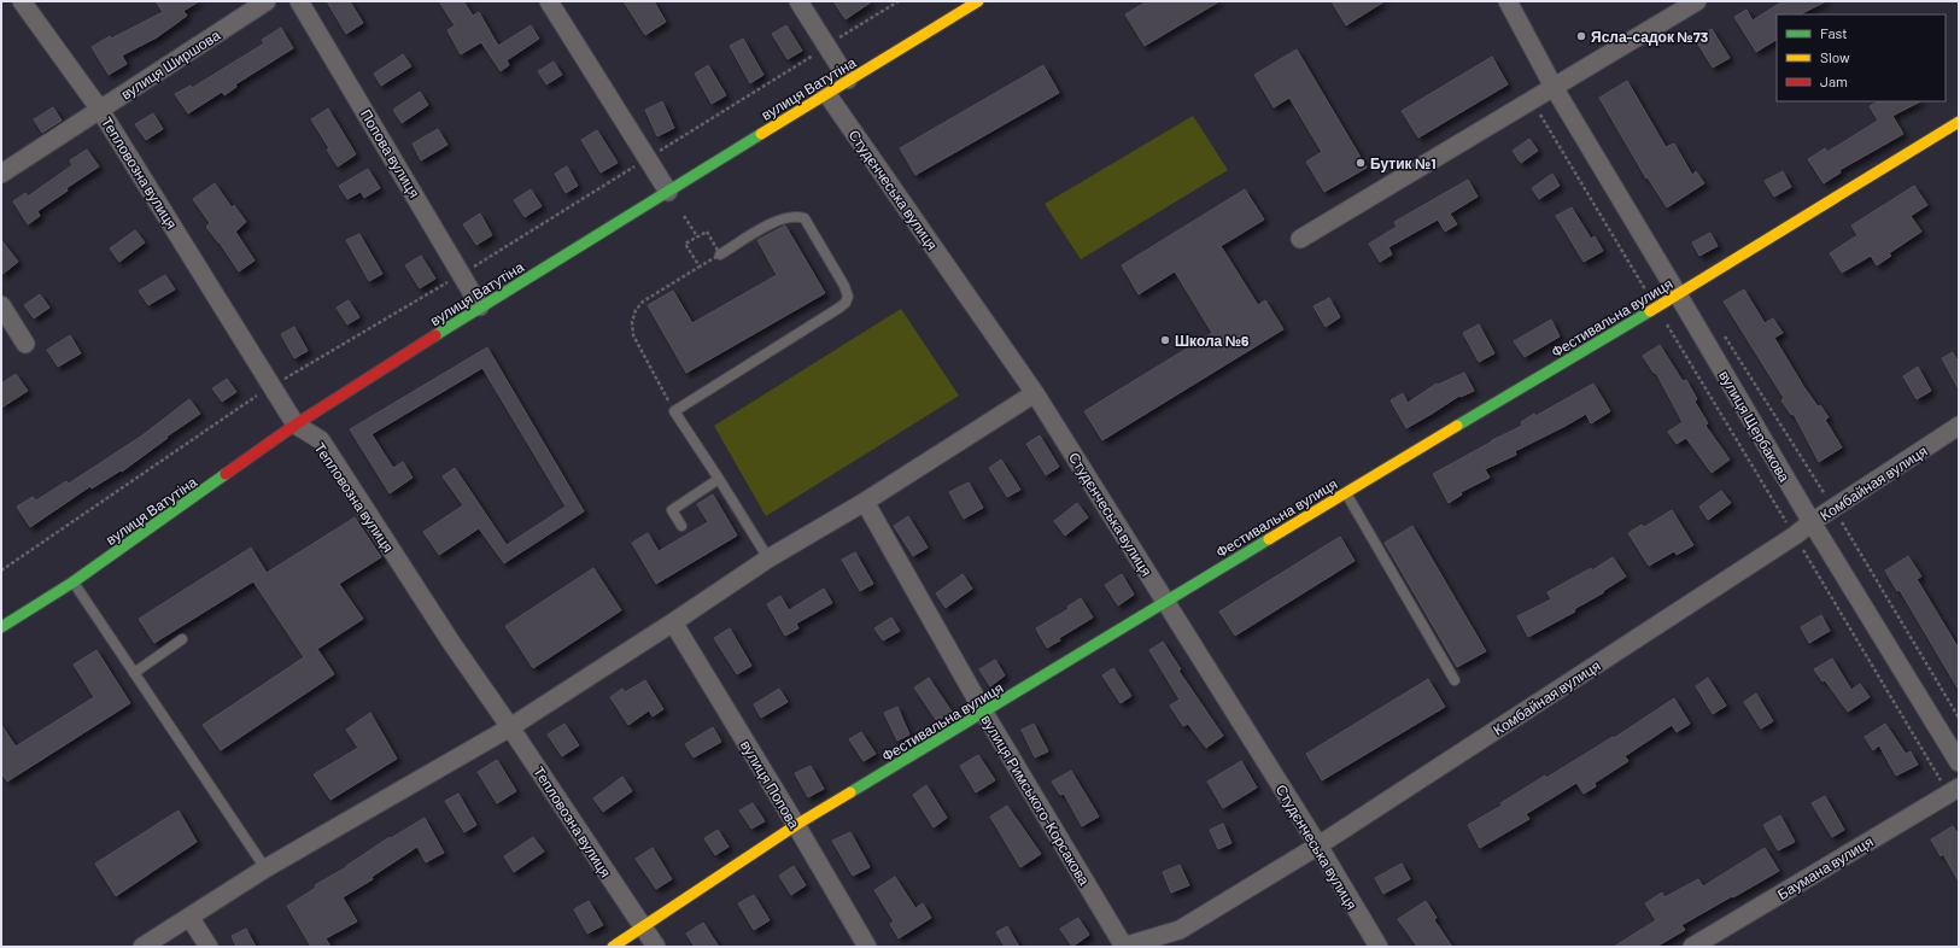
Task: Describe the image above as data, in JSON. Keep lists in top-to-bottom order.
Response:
{
  "streets": {
    "street": [
      "вулиця Ширшова",
      "вулиця Ватутіна",
      "Попова вулиця",
      "Тепловозна вулиця",
      "Студєнчеська вулиця",
      "Фестивальна вулиця",
      "вулиця Щербакова",
      "Комбайная вулиця",
      "вулиця Попова",
      "вулиця Римського-Корсакова",
      "Баумана вулиця"
    ]
  },
  "crossings": [
    ["вулиця Ширшова", "Тепловозна вулиця"],
    ["вулиця Ватутіна", "Попова вулиця"],
    ["вулиця Ватутіна", "Тепловозна вулиця"],
    ["вулиця Ватутіна", "Студєнчеська вулиця"],
    ["Тепловозна вулиця", "Фестивальна вулиця"],
    ["Студєнчеська вулиця", "Фестивальна вулиця"],
    ["Студєнчеська вулиця", "Комбайная вулиця"],
    ["Фестивальна вулиця", "вулиця Щербакова"],
    ["Фестивальна вулиця", "вулиця Попова"],
    ["Фестивальна вулиця", "вулиця Римського-Корсакова"],
    ["вулиця Щербакова", "Комбайная вулиця"],
    ["Комбайная вулиця", "вулиця Римського-Корсакова"]
  ],
  "places": ["Ясла-садок №73", "Бутик №1", "Школа №6"],
  "legend": ["Fast", "Slow", "Jam"]
}
